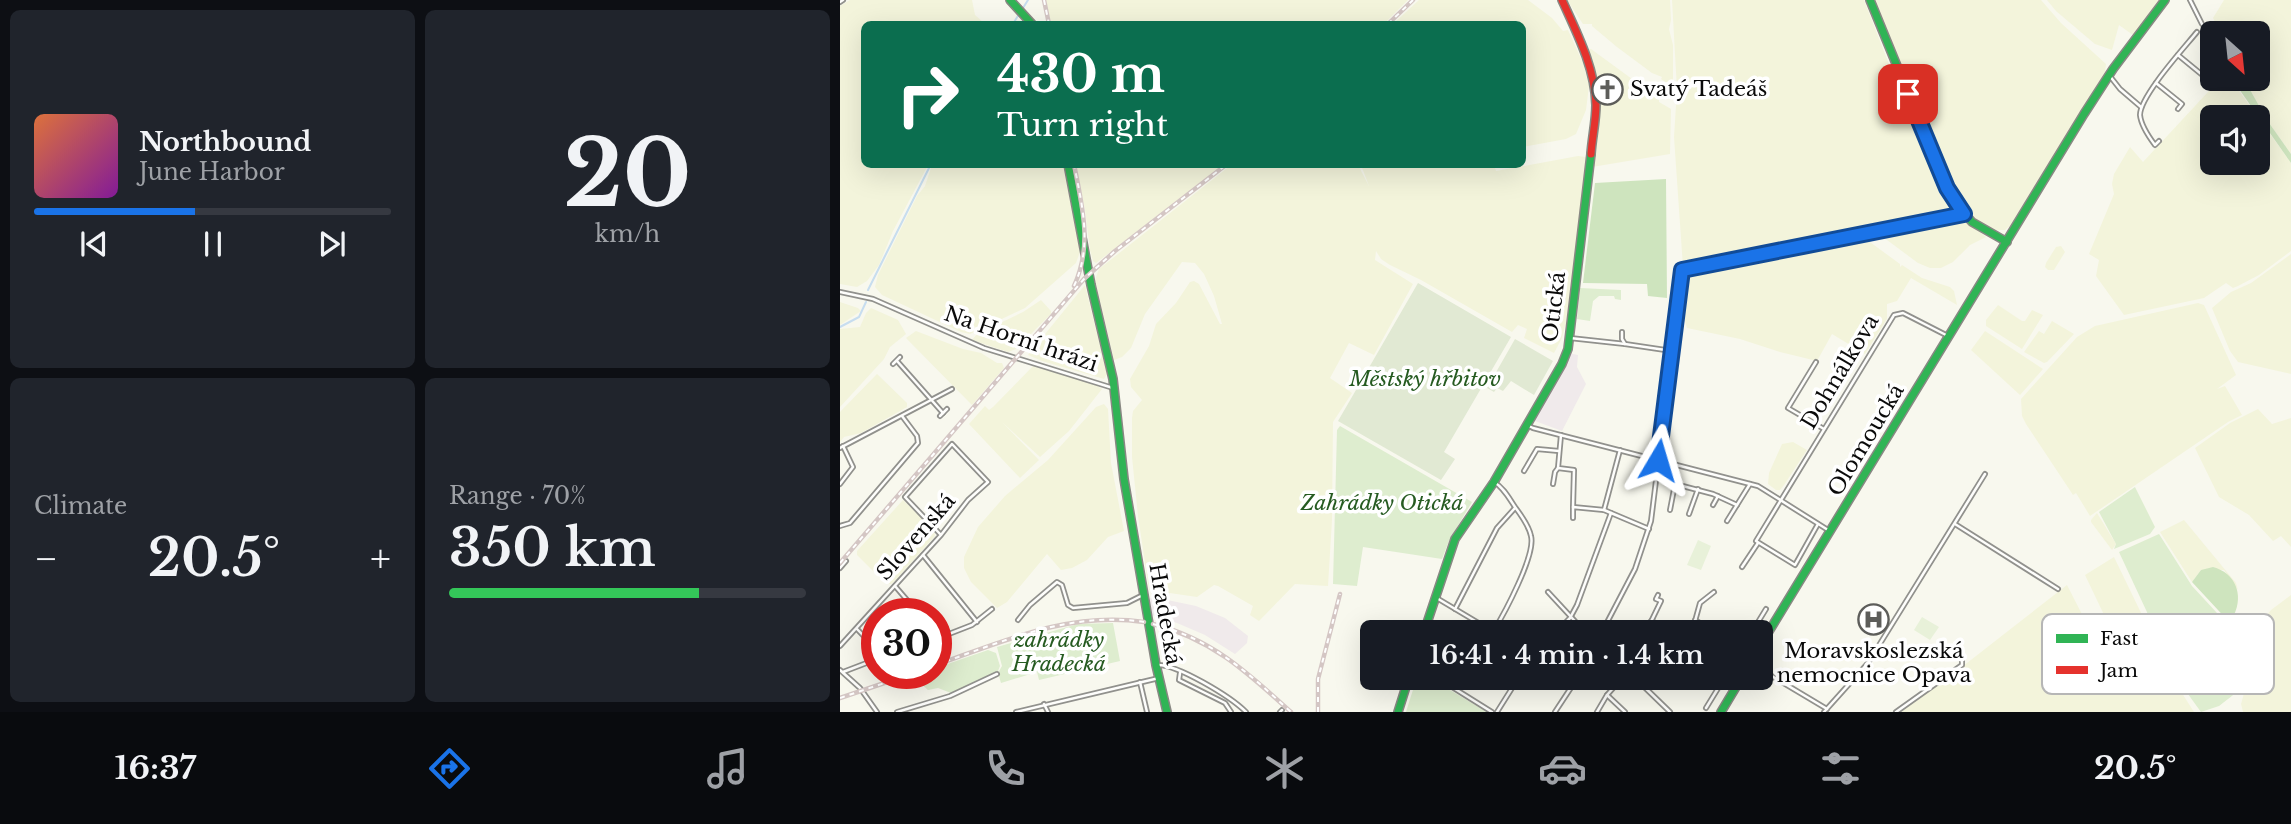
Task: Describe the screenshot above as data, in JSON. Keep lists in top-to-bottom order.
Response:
{
  "streets": {
    "main road": ["Otická", "Olomoucká", "Hradecká"],
    "street": ["Na Horní hrázi", "Dohnálkova", "Slovenská"]
  },
  "crossings": [
    ["Na Horní hrázi", "Hradecká"],
    ["Dohnálkova", "Olomoucká"]
  ],
  "parks": ["Městský hřbitov", "Zahrádky Otická", "zahrádky Hradecká"],
  "places": {
    "church": ["Svatý Tadeáš"],
    "hospital": ["Moravskoslezská nemocnice Opava"]
  },
  "legend": ["Fast", "Jam"],
  "north": "bottom right",
  "page": {
    "tile": [
      ["20", "km/h"],
      "Climate",
      ["Range · 70%", "350 km"]
    ],
    "turn": ["430 m", "Turn right"],
    "song": ["Northbound", "June Harbor"],
    "heat": ["−", "20.5°", "+"],
    "limit": "30",
    "trip": "16:41 · 4 min · 1.4 km",
    "tabs": ["16:37", "20.5°"]
  }
}
